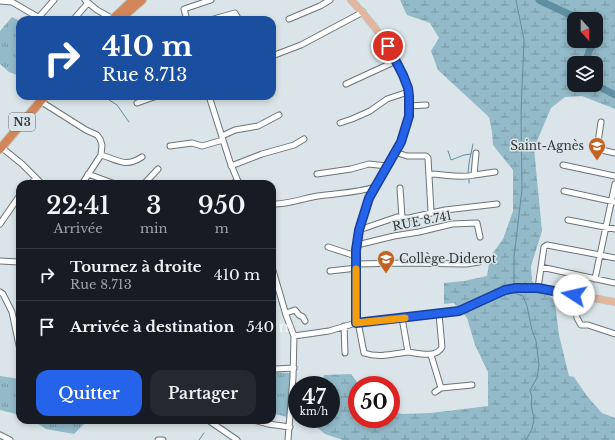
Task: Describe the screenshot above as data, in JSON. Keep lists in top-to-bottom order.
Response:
{
  "streets": {
    "highway": ["N3"],
    "street": ["RUE 8.741"]
  },
  "places": {
    "school or university": ["Saint-Agnès", "Collège Diderot"]
  },
  "north": "bottom",
  "page": {
    "turn": ["410 m", "Rue 8.713"],
    "eta": [
      "22:41",
      "Arrivée",
      "3",
      "min",
      "950",
      "m"
    ],
    "list": [
      {
        "name": "Tournez à droite",
        "note": "Rue 8.713",
        "value": "410 m"
      },
      {
        "name": "Arrivée à destination",
        "value": "540 m"
      }
    ],
    "buttons": ["Quitter", "Partager"],
    "speed": "47 km/h",
    "limit": "50"
  }
}
